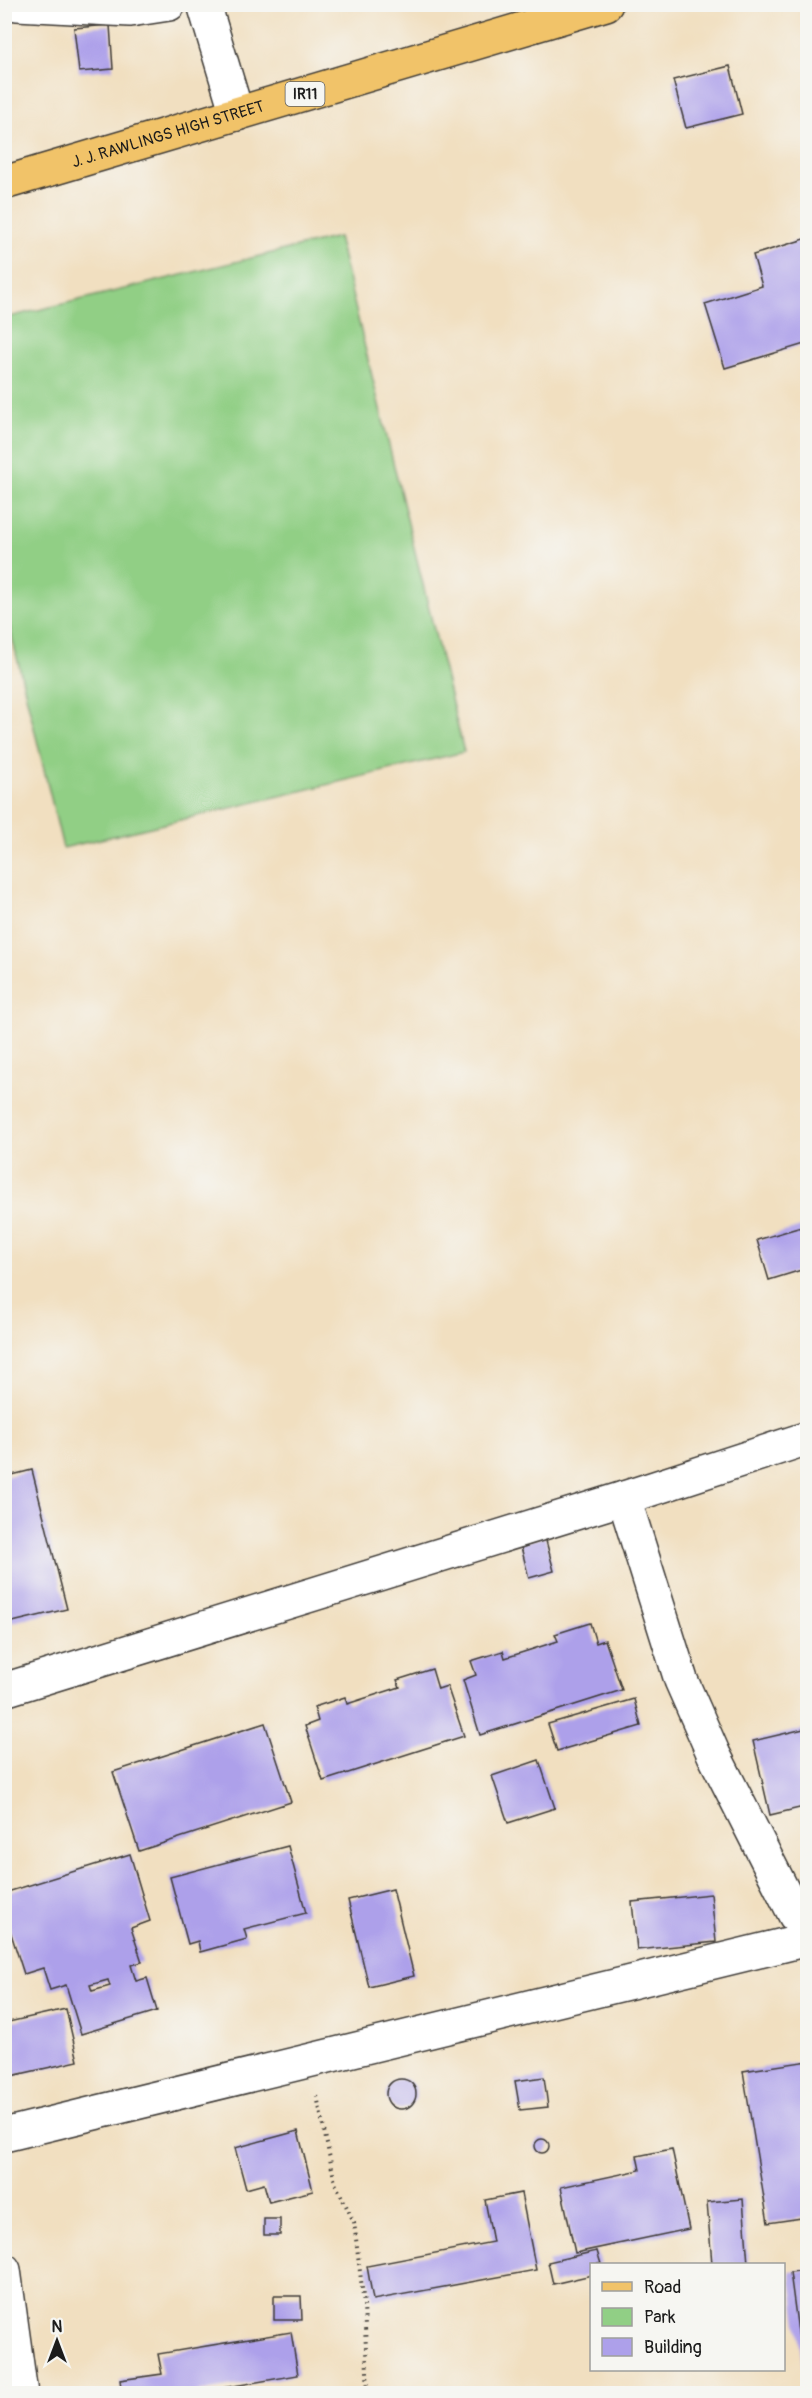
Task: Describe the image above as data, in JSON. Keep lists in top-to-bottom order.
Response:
{
  "streets": {
    "main road": ["IR11", "J. J. RAWLINGS HIGH STREET"]
  },
  "legend": ["Road", "Park", "Building"],
  "north": "top"
}
